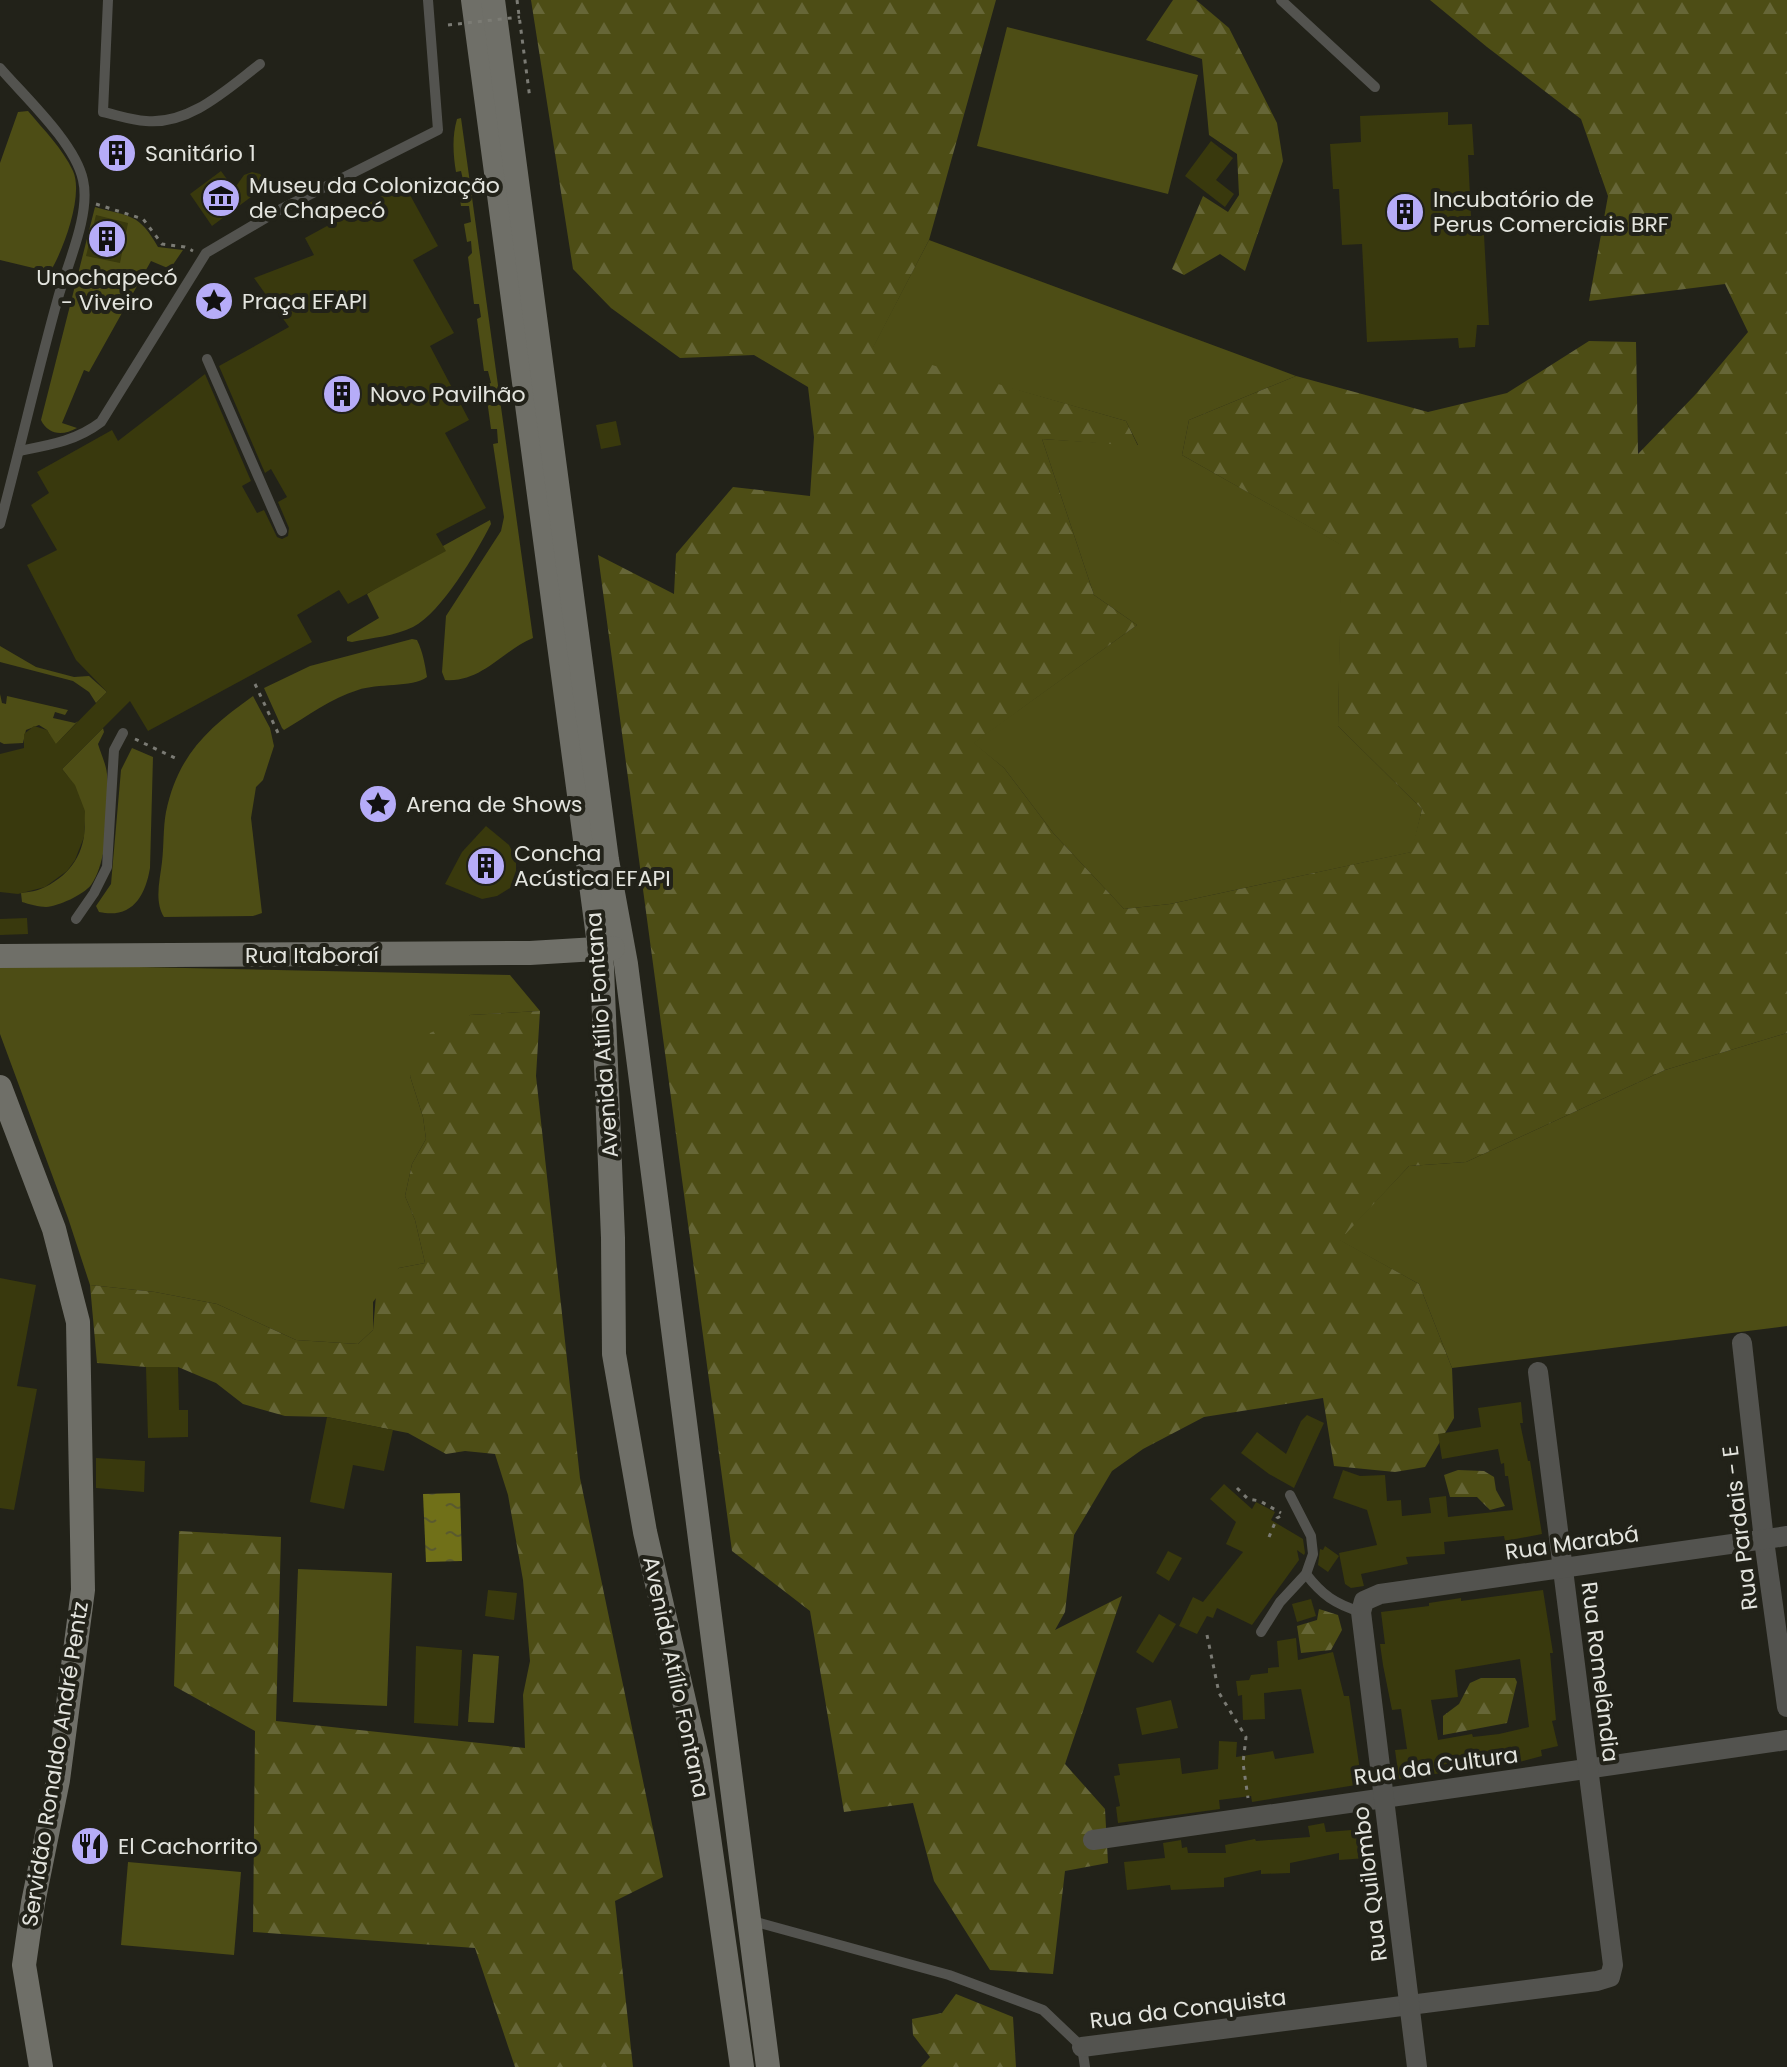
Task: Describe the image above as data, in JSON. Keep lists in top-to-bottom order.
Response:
{
  "streets": {
    "main road": ["Rua Itaboraí", "Avenida Atílio Fontana", "Servidão Ronaldo André Pentz"],
    "street": [
      "Rua Pardais - E",
      "Rua Marabá",
      "Rua Romelândia",
      "Rua da Cultura",
      "Rua Quilombo",
      "Rua da Conquista"
    ]
  },
  "crossings": [
    ["Rua Itaboraí", "Avenida Atílio Fontana"],
    ["Avenida Atílio Fontana", "Rua da Conquista"],
    ["Rua Pardais - E", "Rua Marabá"],
    ["Rua Marabá", "Rua Romelândia"],
    ["Rua Marabá", "Rua Quilombo"],
    ["Rua Romelândia", "Rua da Cultura"],
    ["Rua Romelândia", "Rua da Conquista"],
    ["Rua da Cultura", "Rua Quilombo"],
    ["Rua Quilombo", "Rua da Conquista"]
  ],
  "places": {
    "building": [
      "Sanitário 1",
      "Incubatório de Perus Comerciais BRF",
      "Unochapecó - Viveiro",
      "Novo Pavilhão",
      "Concha Acústica EFAPI"
    ],
    "museum": ["Museu da Colonização de Chapecó"],
    "place": ["Praça EFAPI", "Arena de Shows"],
    "restaurant": ["El Cachorrito"]
  }
}
